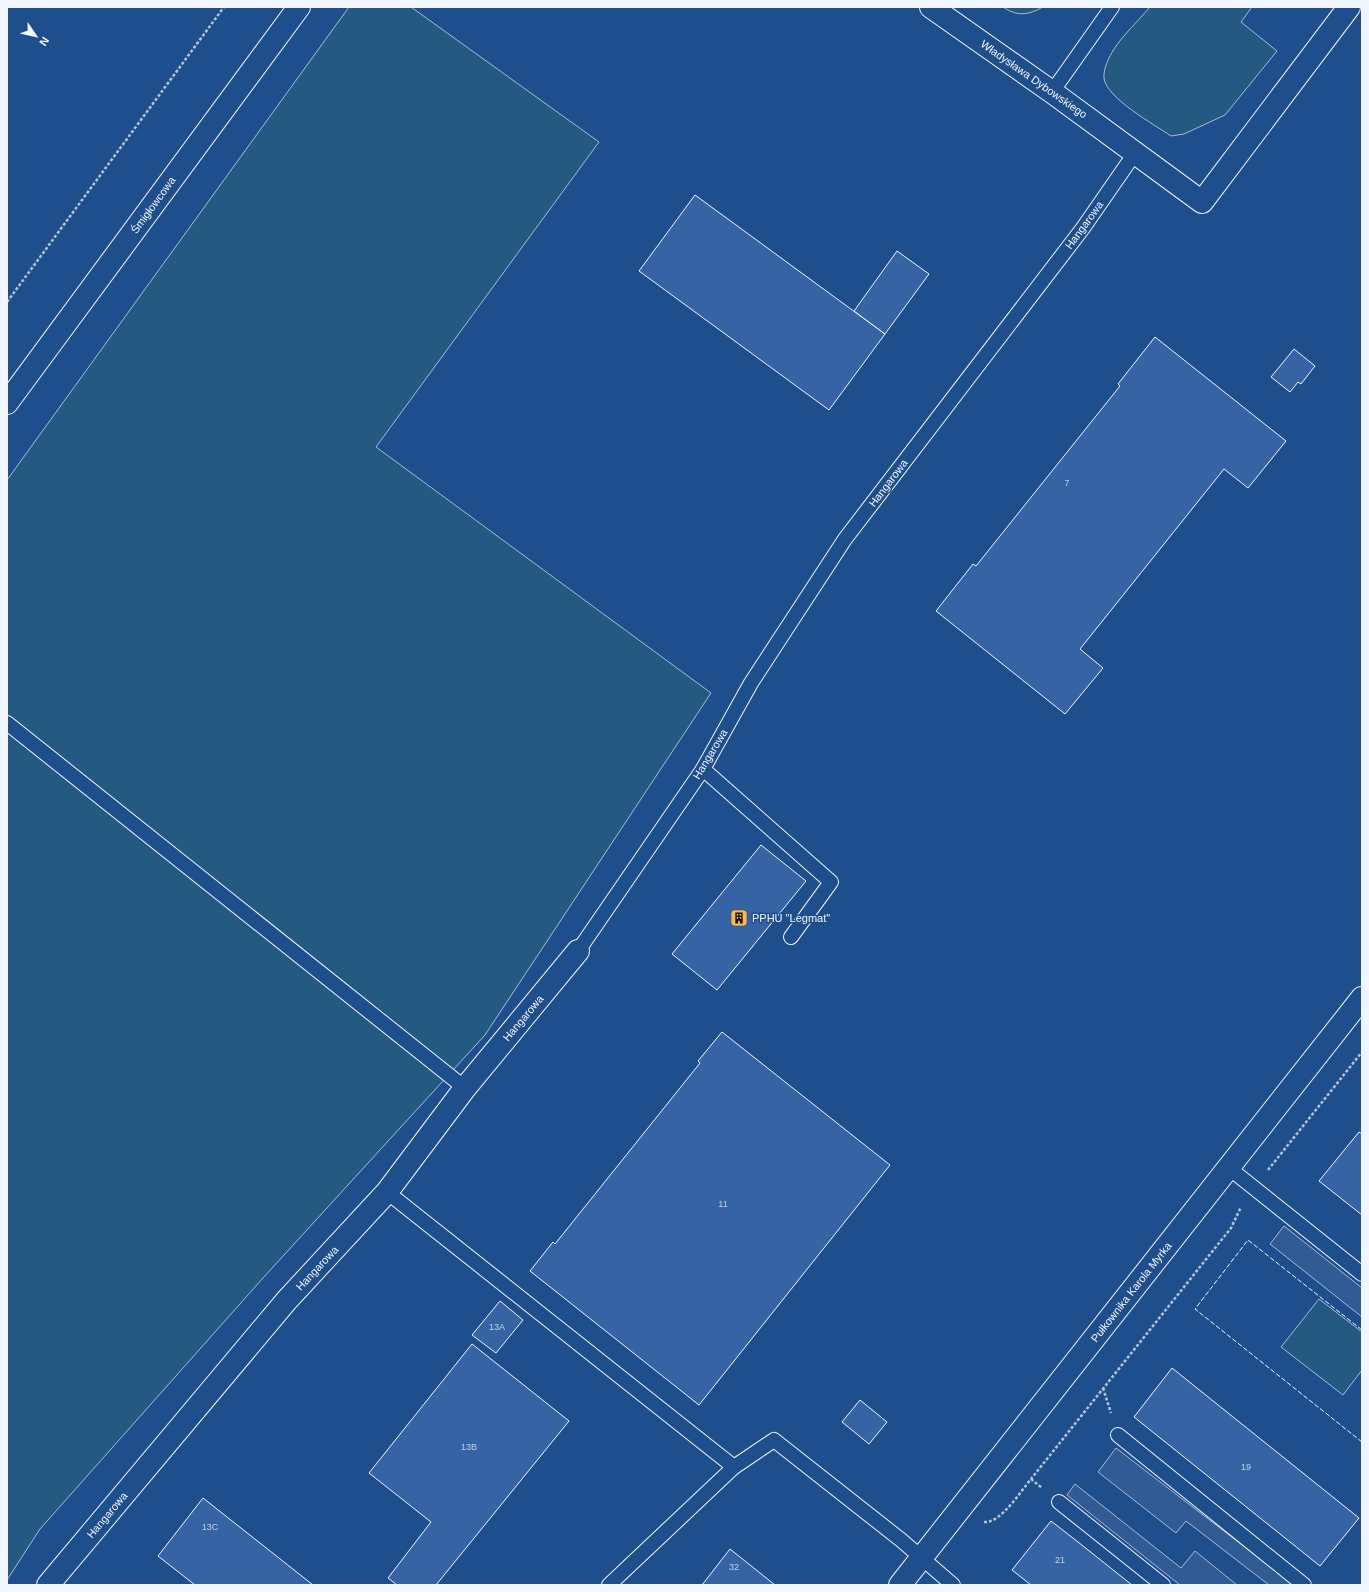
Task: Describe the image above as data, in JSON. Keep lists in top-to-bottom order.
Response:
{
  "streets": {
    "street": [
      "Władysława Dybowskiego",
      "Śmigłowcowa",
      "Hangarowa",
      "Pułkownika Karola Myrka"
    ]
  },
  "crossings": [
    ["Władysława Dybowskiego", "Hangarowa"]
  ],
  "places": {
    "building": ["PPHU \"Legmat\""]
  },
  "house_numbers": [
    "7",
    "11",
    "13A",
    "13B",
    "19",
    "13C",
    "21",
    "32"
  ],
  "north": "bottom right"
}
